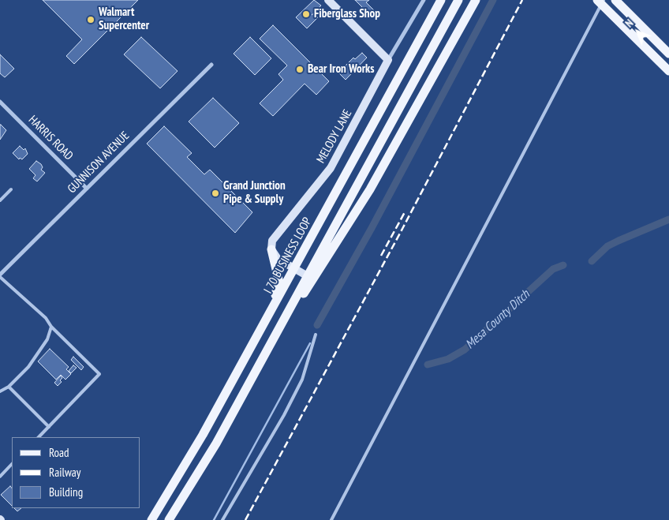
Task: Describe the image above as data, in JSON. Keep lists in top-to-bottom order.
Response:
{
  "streets": {
    "main road": ["I 70 BUSINESS LOOP"],
    "street": ["MELODY LANE", "HARRIS ROAD", "GUNNISON AVENUE"]
  },
  "crossings": [
    ["HARRIS ROAD", "GUNNISON AVENUE"]
  ],
  "water": ["Mesa County Ditch"],
  "places": [
    "Fiberglass Shop",
    "Walmart Supercenter",
    "Bear Iron Works",
    "Grand Junction Pipe & Supply"
  ],
  "legend": ["Road", "Railway", "Building"],
  "north": "top left"
}
